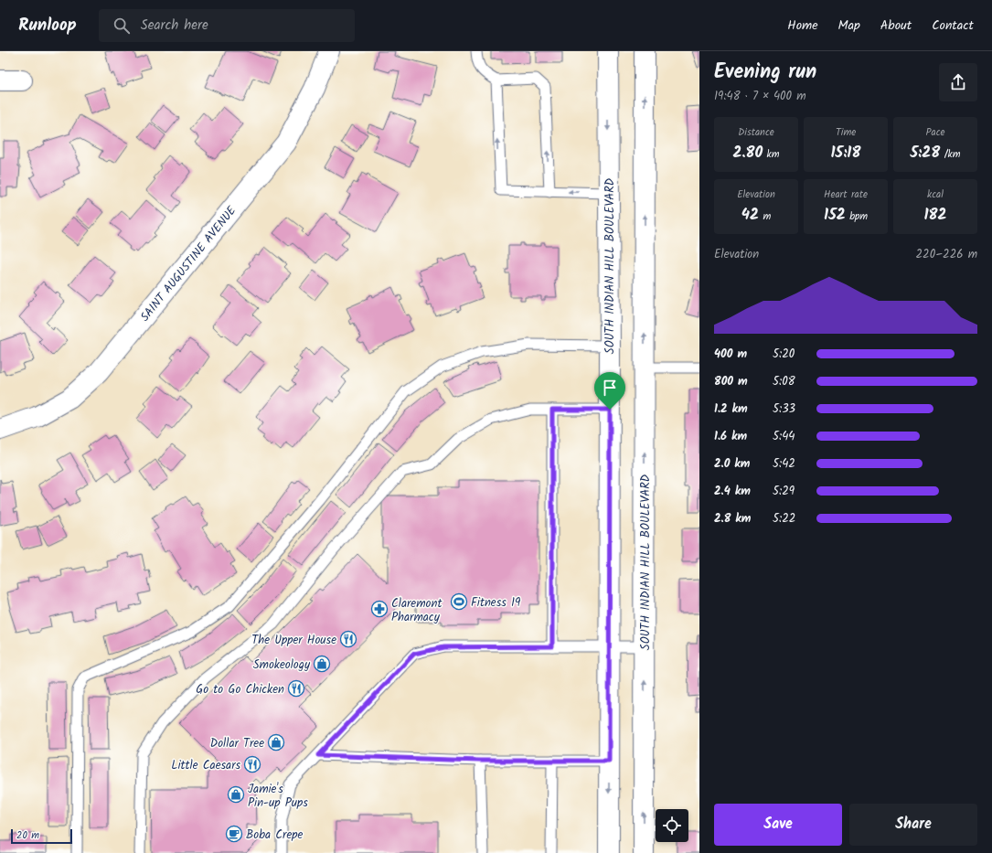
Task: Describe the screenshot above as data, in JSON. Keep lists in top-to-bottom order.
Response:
{
  "streets": {
    "main road": ["SAINT AUGUSTINE AVENUE", "SOUTH INDIAN HILL BOULEVARD"]
  },
  "places": {
    "sports": ["Fitness 19"],
    "pharmacy": ["Claremont Pharmacy"],
    "restaurant": ["The Upper House", "Go to Go Chicken", "Little Caesars"],
    "shop": ["Smokeology", "Dollar Tree", "Jamie's Pin-up Pups"],
    "cafe": ["Boba Crepe"]
  },
  "scale_bar": "20 m",
  "page": {
    "header": "Runloop",
    "search": "Search here",
    "nav": [
      "Home",
      "Map",
      "About",
      "Contact"
    ],
    "heading": ["Evening run", "19:48 · 7 × 400 m"],
    "stats": [
      ["Distance", "2.80 km"],
      ["Time", "15:18"],
      ["Pace", "5:28 /km"],
      ["Elevation", "42 m"],
      ["Heart rate", "152 bpm"],
      ["kcal", "182"]
    ],
    "chart": ["Elevation", "220–226 m"],
    "list": [
      {
        "name": "400 m",
        "note": "5:20"
      },
      {
        "name": "800 m",
        "note": "5:08"
      },
      {
        "name": "1.2 km",
        "note": "5:33"
      },
      {
        "name": "1.6 km",
        "note": "5:44"
      },
      {
        "name": "2.0 km",
        "note": "5:42"
      },
      {
        "name": "2.4 km",
        "note": "5:29"
      },
      {
        "name": "2.8 km",
        "note": "5:22"
      }
    ],
    "buttons": ["Save", "Share"],
    "scale": "20 m"
  }
}
